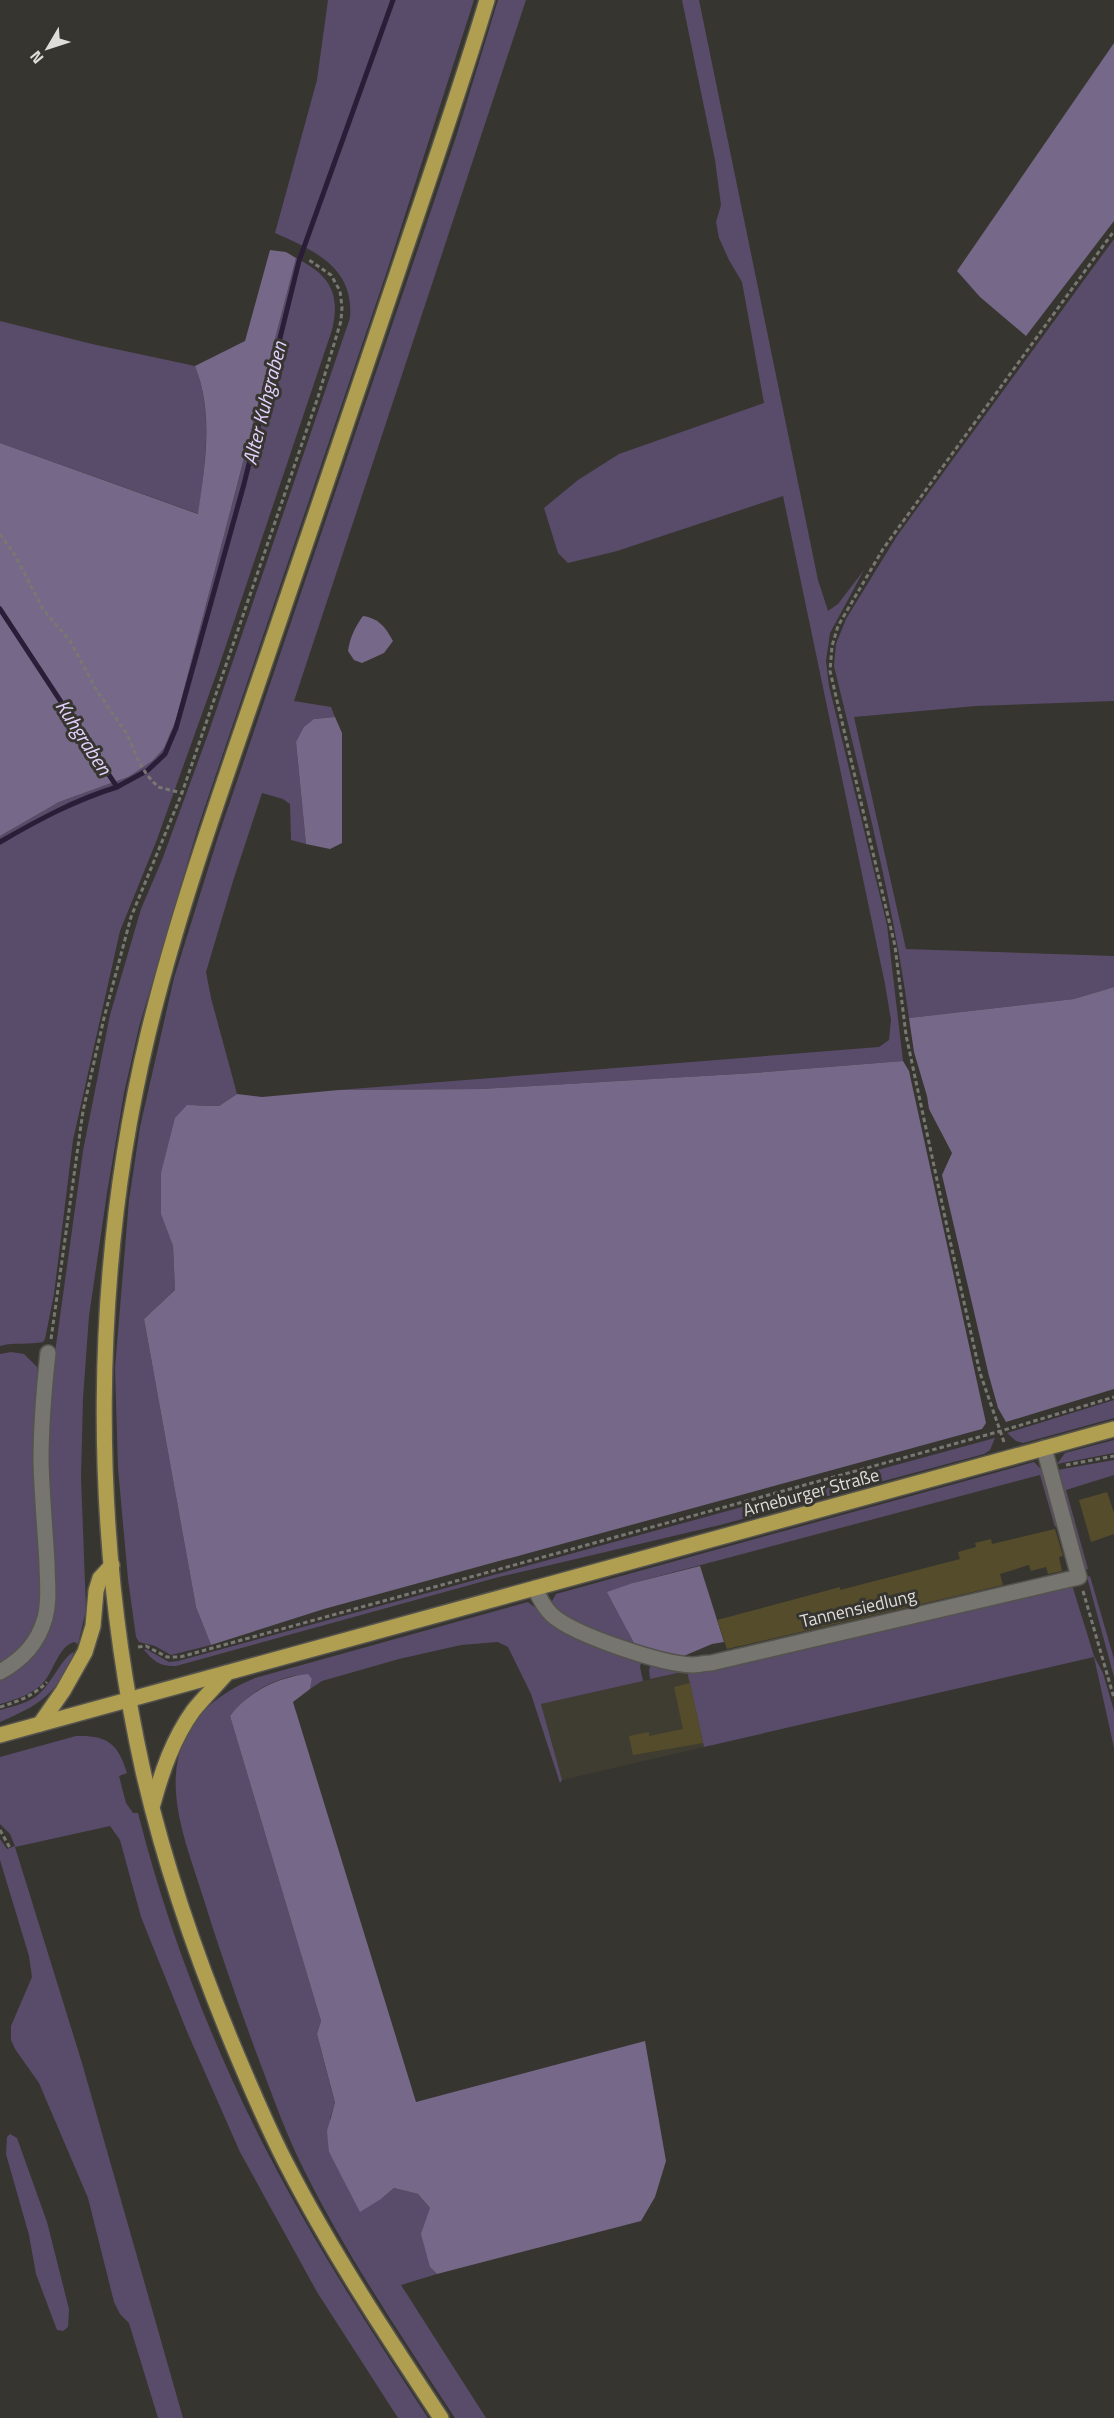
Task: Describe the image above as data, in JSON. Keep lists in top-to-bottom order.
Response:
{
  "streets": {
    "main road": ["Arneburger Straße"],
    "street": ["Tannensiedlung"]
  },
  "crossings": [
    ["Arneburger Straße", "Tannensiedlung"]
  ],
  "water": ["Alter Kuhgraben", "Kuhgraben"],
  "north": "bottom left"
}
